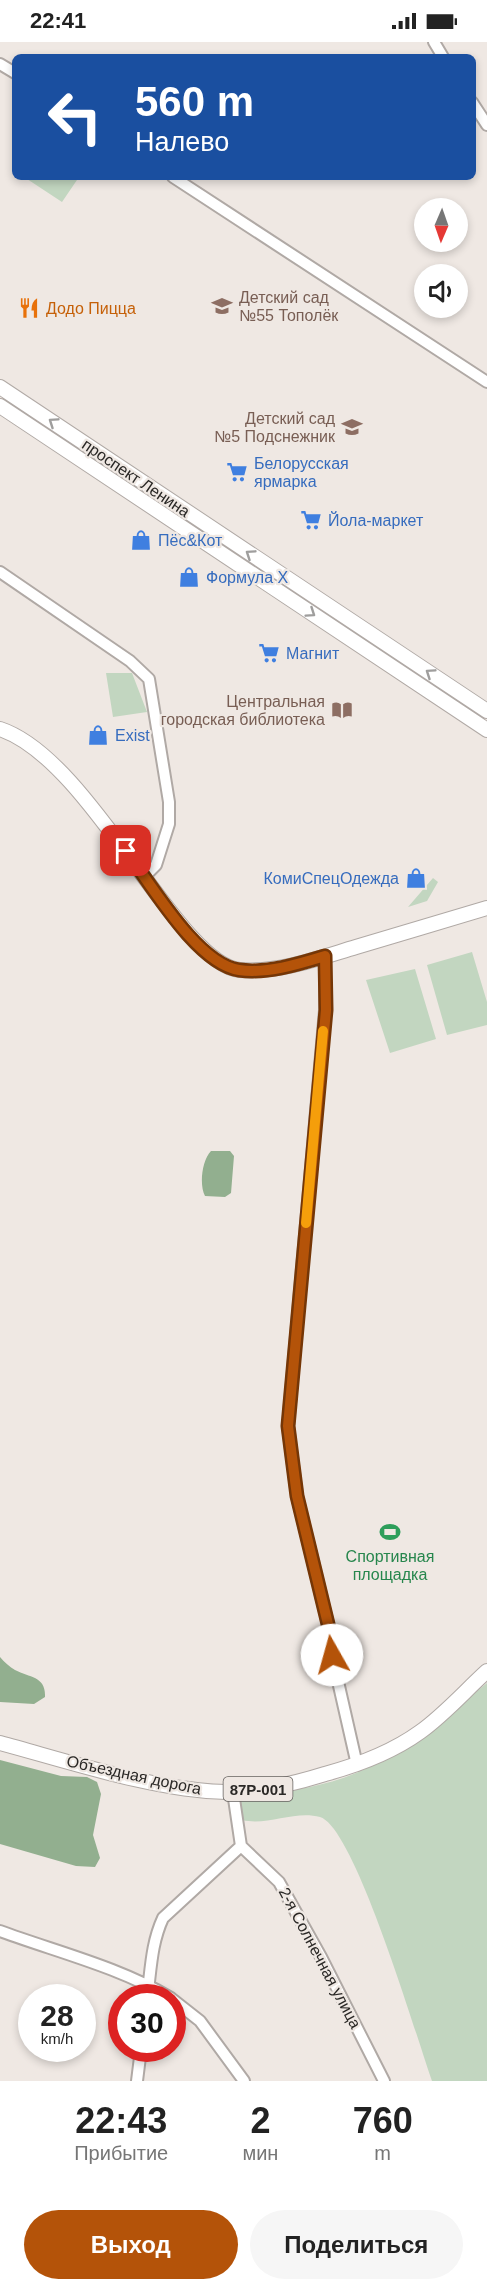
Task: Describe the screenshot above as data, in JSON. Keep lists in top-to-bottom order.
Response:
{
  "streets": {
    "main road": ["проспект Ленина", "Объездная дорога", "87Р-001"],
    "street": ["2-я Солнечная улица"]
  },
  "places": {
    "school or university": ["Детский сад №55 Тополёк", "Детский сад №5 Подснежник"],
    "restaurant": ["Додо Пицца"],
    "supermarket": ["Белорусская ярмарка", "Йола-маркет", "Магнит"],
    "shop": [
      "Пёс&Кот",
      "Формула X",
      "Exist",
      "КомиСпецОдежда"
    ],
    "library": ["Центральная городская библиотека"],
    "sports": ["Спортивная площадка"]
  },
  "north": "bottom",
  "page": {
    "status": "22:41",
    "turn": ["560 m", "Налево"],
    "speed": "28 km/h",
    "limit": "30",
    "eta": [
      "22:43",
      "Прибытие",
      "2",
      "мин",
      "760",
      "m"
    ],
    "buttons": ["Выход", "Поделиться"]
  }
}
